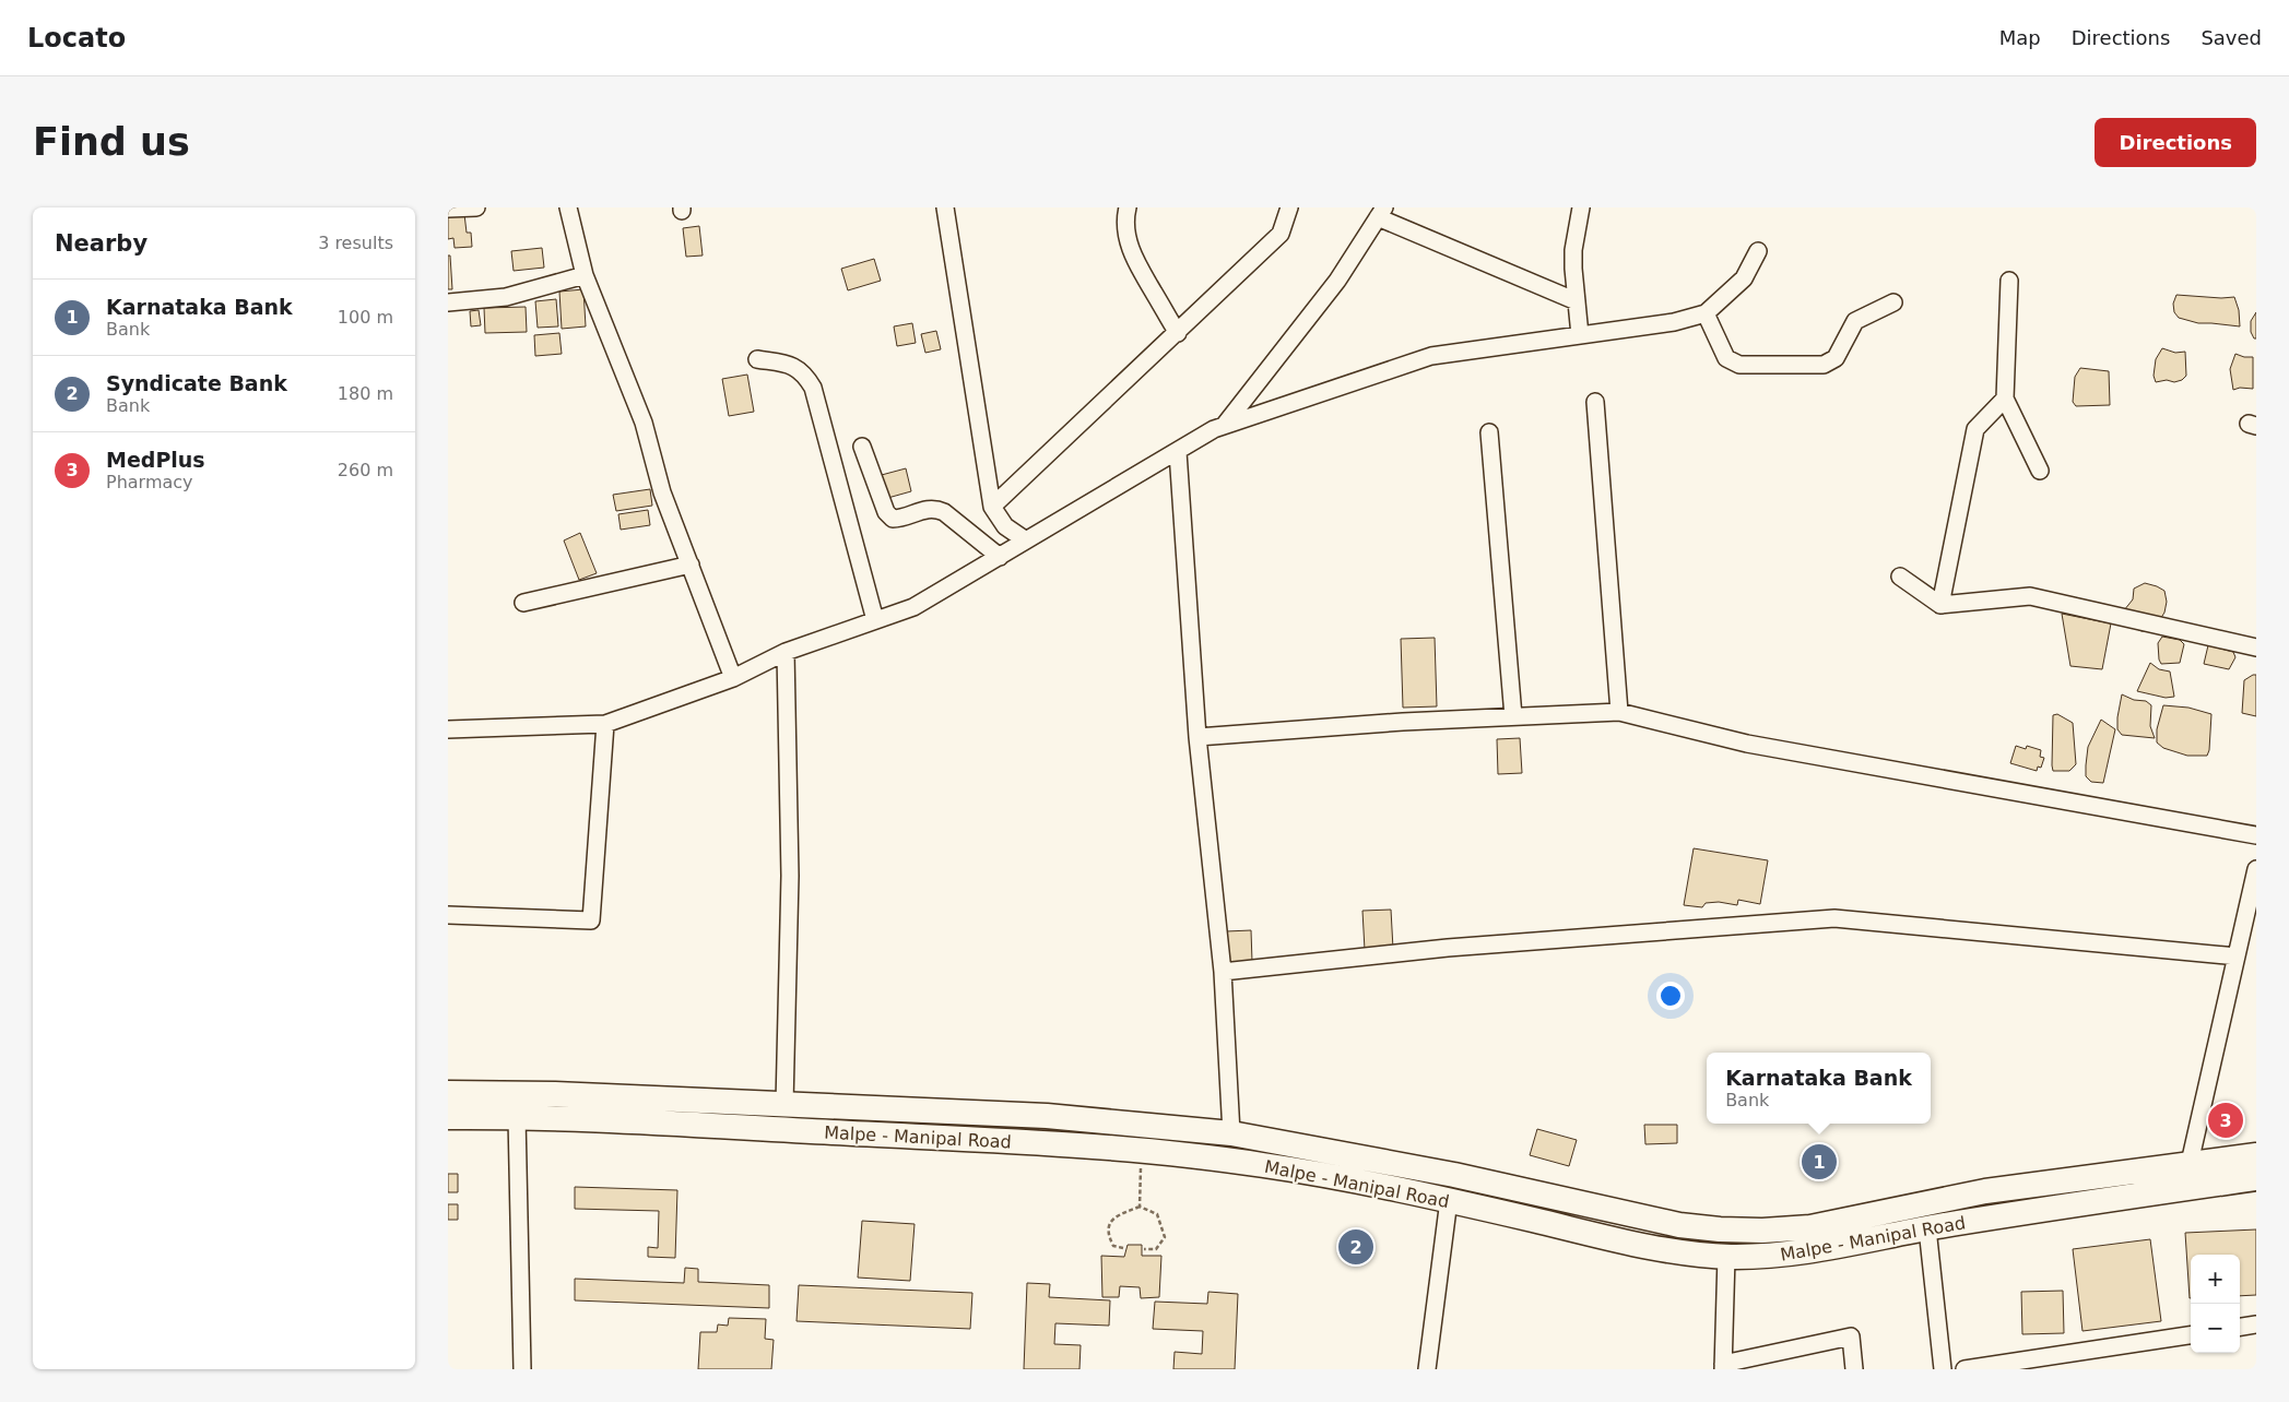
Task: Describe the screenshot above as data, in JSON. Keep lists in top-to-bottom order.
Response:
{
  "streets": {
    "highway": ["Malpe - Manipal Road"]
  },
  "page": {
    "header": "Locato",
    "nav": ["Map", "Directions", "Saved"],
    "buttons": "Directions",
    "title": "Find us",
    "heading": ["Nearby", "3 results"],
    "list": [
      {
        "mark": "1",
        "name": "Karnataka Bank",
        "note": "Bank",
        "value": "100 m"
      },
      {
        "mark": "2",
        "name": "Syndicate Bank",
        "note": "Bank",
        "value": "180 m"
      },
      {
        "mark": "3",
        "name": "MedPlus",
        "note": "Pharmacy",
        "value": "260 m"
      }
    ],
    "popup": ["Karnataka Bank", "Bank"],
    "pins": ["3", "1", "2"],
    "map_buttons": ["+", "−"]
  }
}
